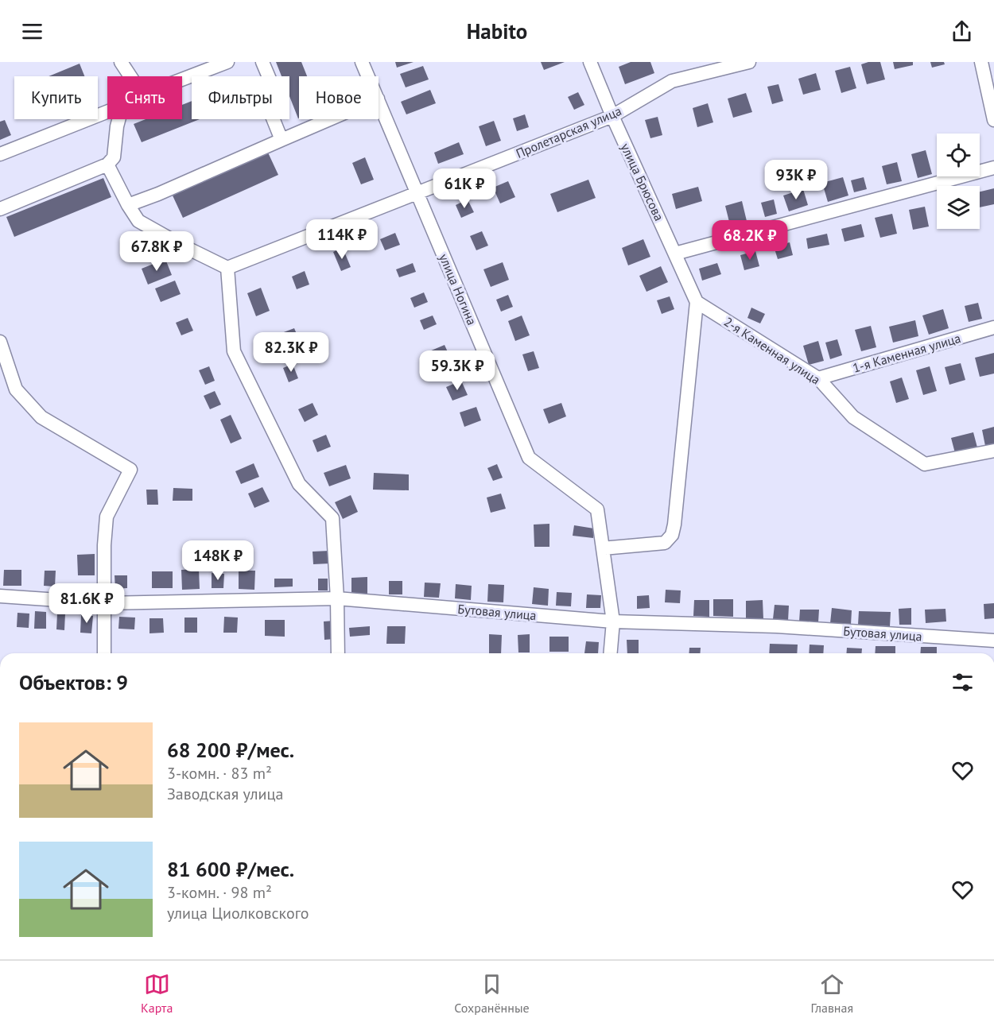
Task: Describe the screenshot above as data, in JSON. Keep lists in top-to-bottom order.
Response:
{
  "streets": {
    "street": [
      "Пролетарская улица",
      "улица Брюсова",
      "улица Ногина",
      "2-я Каменная улица",
      "1-я Каменная улица",
      "Бутовая улица"
    ]
  },
  "crossings": [
    ["Пролетарская улица", "улица Брюсова"],
    ["Пролетарская улица", "улица Ногина"],
    ["улица Брюсова", "2-я Каменная улица"],
    ["улица Ногина", "Бутовая улица"],
    ["2-я Каменная улица", "1-я Каменная улица"]
  ],
  "page": {
    "header": "Habito",
    "chip": [
      "Купить",
      "Снять",
      "Фильтры",
      "Новое"
    ],
    "price": [
      "93K ₽",
      "61K ₽",
      "114K ₽",
      "68.2K ₽",
      "67.8K ₽",
      "82.3K ₽",
      "59.3K ₽",
      "148K ₽",
      "81.6K ₽"
    ],
    "heading": "Объектов: 9",
    "list": [
      {
        "name": "68 200 ₽/мес.",
        "note": "3-комн. · 83 m² · Заводская улица"
      },
      {
        "name": "81 600 ₽/мес.",
        "note": "3-комн. · 98 m² · улица Циолковского"
      }
    ],
    "tabs": ["Карта", "Сохранённые", "Главная"]
  }
}
